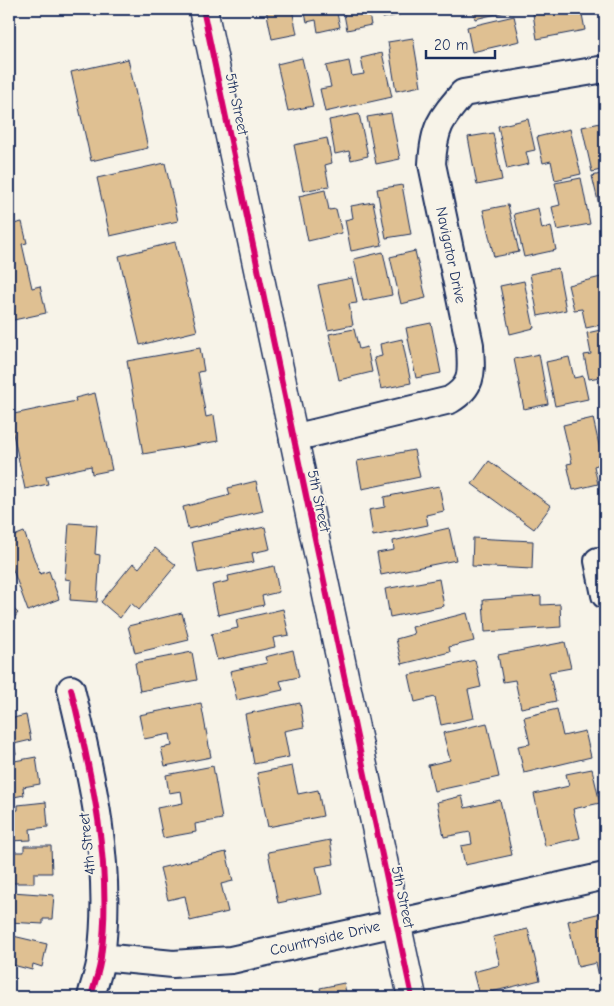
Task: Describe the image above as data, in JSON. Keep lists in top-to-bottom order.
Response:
{
  "streets": {
    "street": [
      "5th Street",
      "Navigator Drive",
      "4th Street",
      "Countryside Drive"
    ]
  },
  "crossings": [
    ["5th Street", "Navigator Drive"],
    ["5th Street", "Countryside Drive"],
    ["4th Street", "Countryside Drive"]
  ],
  "scale_bar": "20 m"
}
